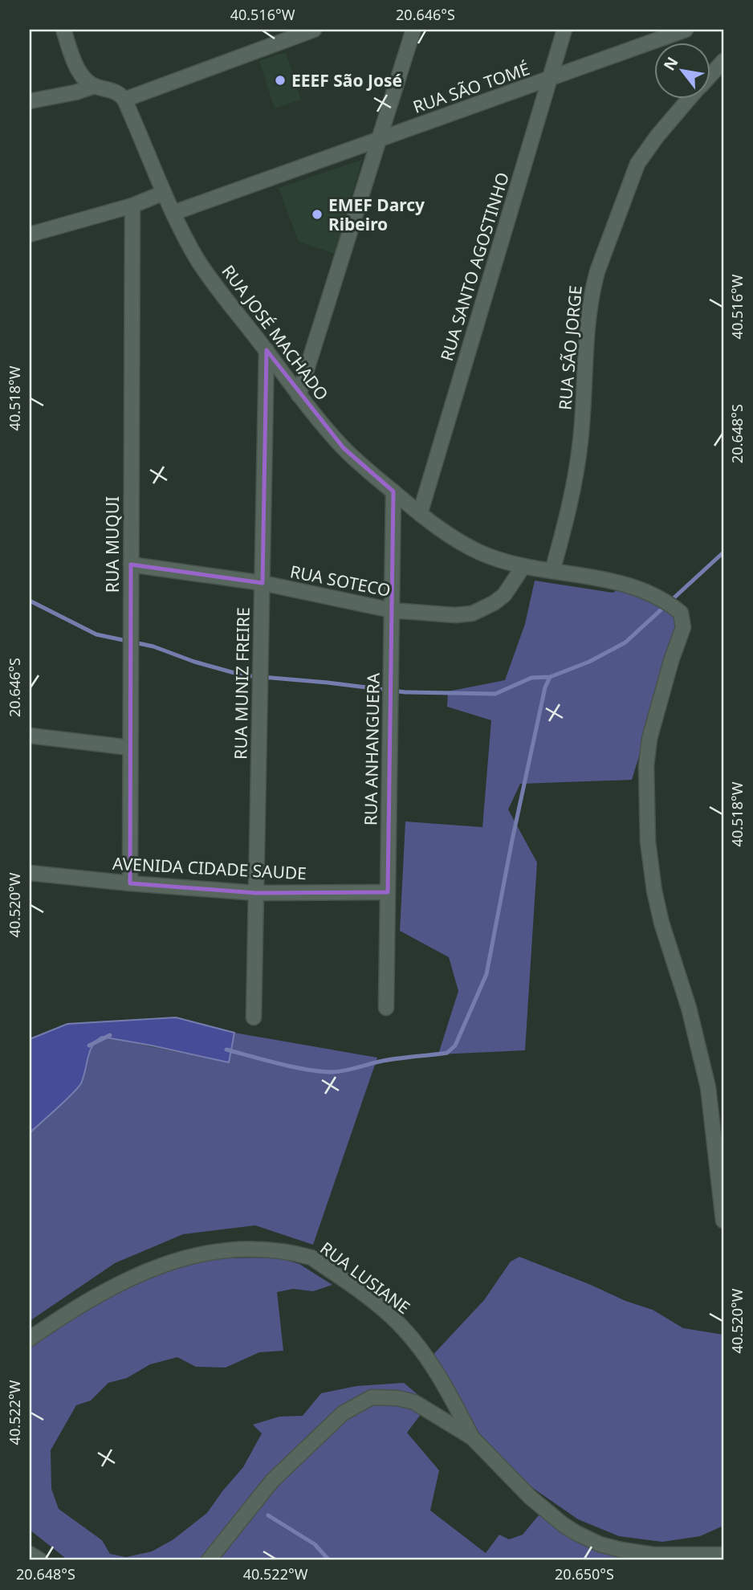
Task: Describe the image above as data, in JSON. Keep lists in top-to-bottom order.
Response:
{
  "streets": {
    "street": [
      "RUA SÃO TOMÉ",
      "RUA SANTO AGOSTINHO",
      "RUA JOSÉ MACHADO",
      "RUA SÃO JORGE",
      "RUA MUQUI",
      "RUA SOTECO",
      "RUA MUNIZ FREIRE",
      "RUA ANHANGUERA",
      "AVENIDA CIDADE SAUDE",
      "RUA LUSIANE"
    ]
  },
  "crossings": [
    ["RUA SÃO TOMÉ", "RUA SANTO AGOSTINHO"],
    ["RUA SÃO TOMÉ", "RUA JOSÉ MACHADO"],
    ["RUA SANTO AGOSTINHO", "RUA JOSÉ MACHADO"],
    ["RUA JOSÉ MACHADO", "RUA SÃO JORGE"],
    ["RUA JOSÉ MACHADO", "RUA SOTECO"],
    ["RUA JOSÉ MACHADO", "RUA MUNIZ FREIRE"],
    ["RUA JOSÉ MACHADO", "RUA ANHANGUERA"],
    ["RUA MUQUI", "RUA SOTECO"],
    ["RUA MUQUI", "AVENIDA CIDADE SAUDE"],
    ["RUA SOTECO", "RUA MUNIZ FREIRE"],
    ["RUA SOTECO", "RUA ANHANGUERA"],
    ["RUA MUNIZ FREIRE", "AVENIDA CIDADE SAUDE"],
    ["RUA ANHANGUERA", "AVENIDA CIDADE SAUDE"]
  ],
  "places": ["EEEF São José", "EMEF Darcy Ribeiro"],
  "north": "top left",
  "coordinates": [
    "40.516°W",
    "20.646°S",
    "40.518°W",
    "20.648°S",
    "40.520°W",
    "40.522°W",
    "20.650°S"
  ]
}
